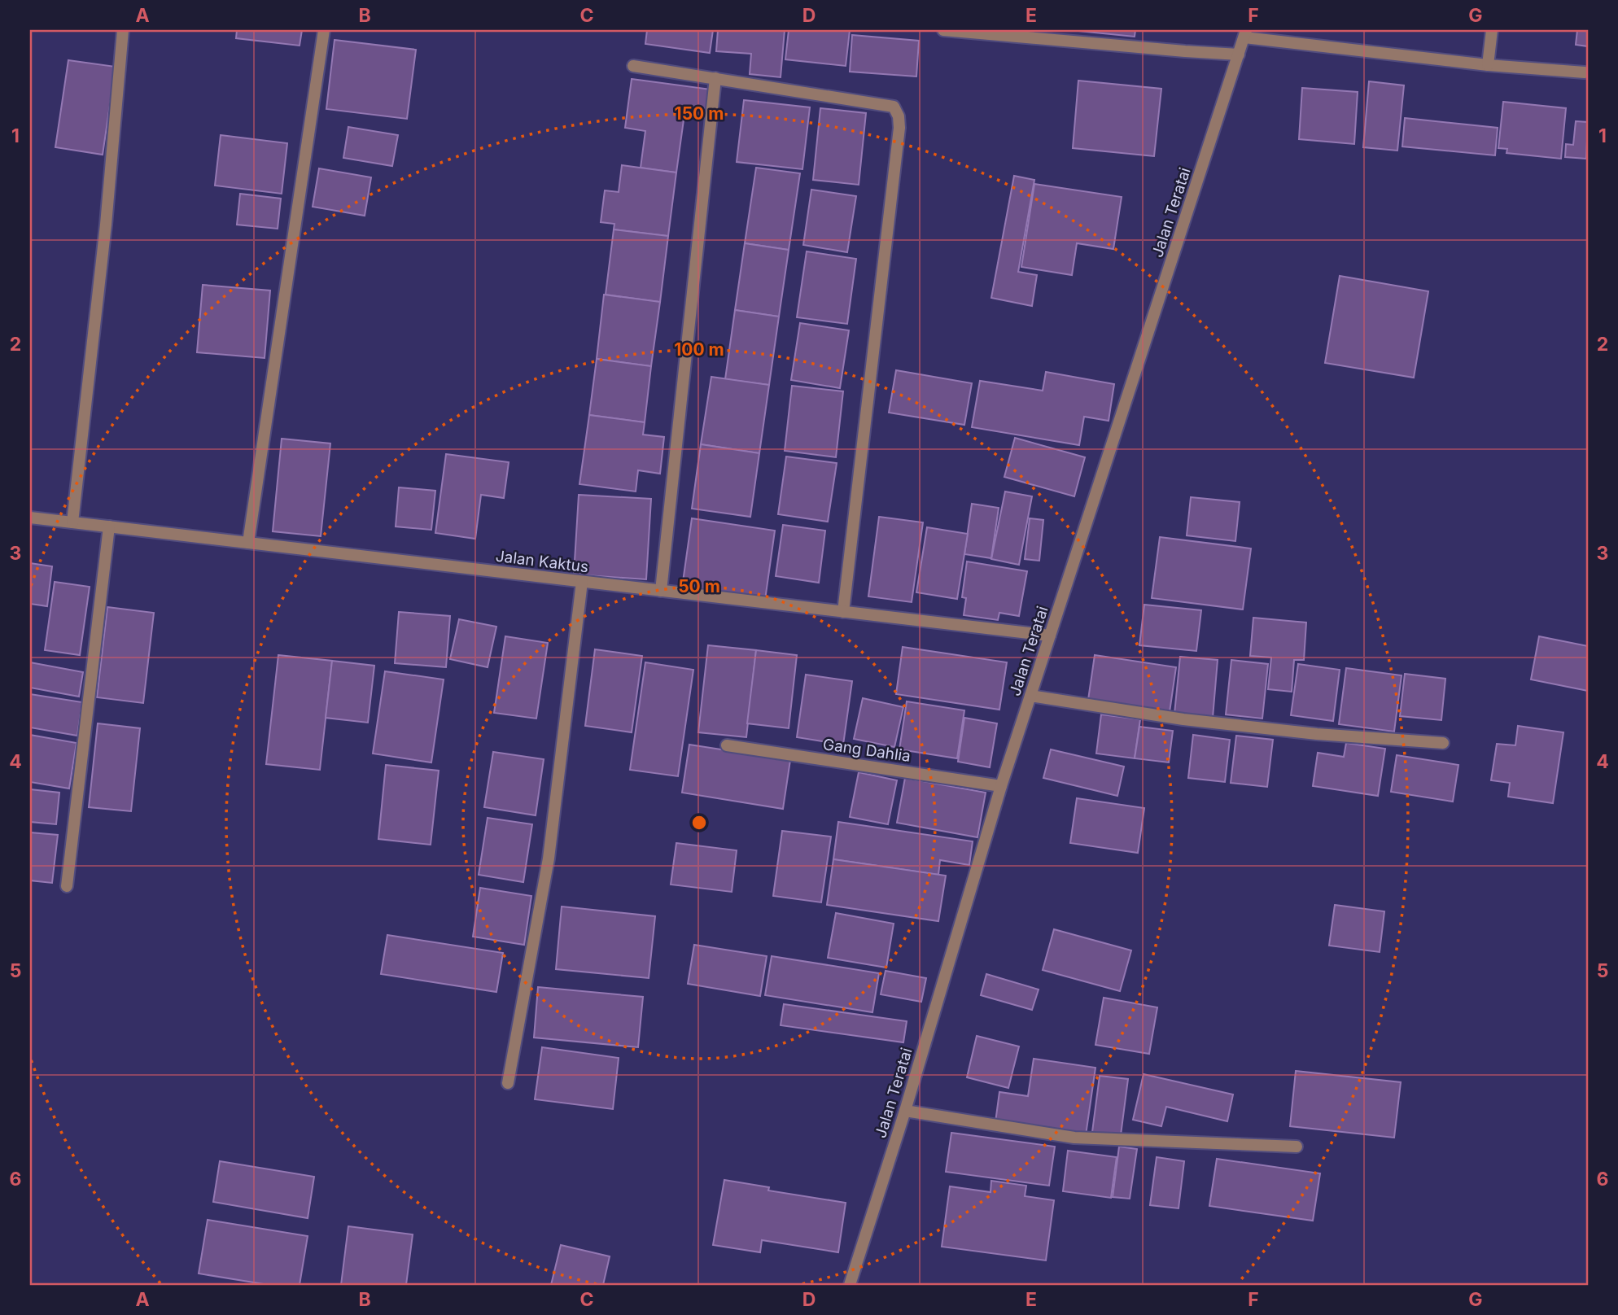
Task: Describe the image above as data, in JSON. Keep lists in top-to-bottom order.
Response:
{
  "streets": {
    "street": ["Jalan Teratai", "Jalan Kaktus", "Gang Dahlia"]
  },
  "crossings": [
    ["Jalan Teratai", "Jalan Kaktus"],
    ["Jalan Teratai", "Gang Dahlia"]
  ],
  "grid": {
    "columns": [
      "A",
      "B",
      "C",
      "D",
      "E",
      "F",
      "G"
    ],
    "rows": [
      "1",
      "2",
      "3",
      "4",
      "5",
      "6"
    ]
  },
  "rings": ["150 m", "100 m", "50 m"]
}
